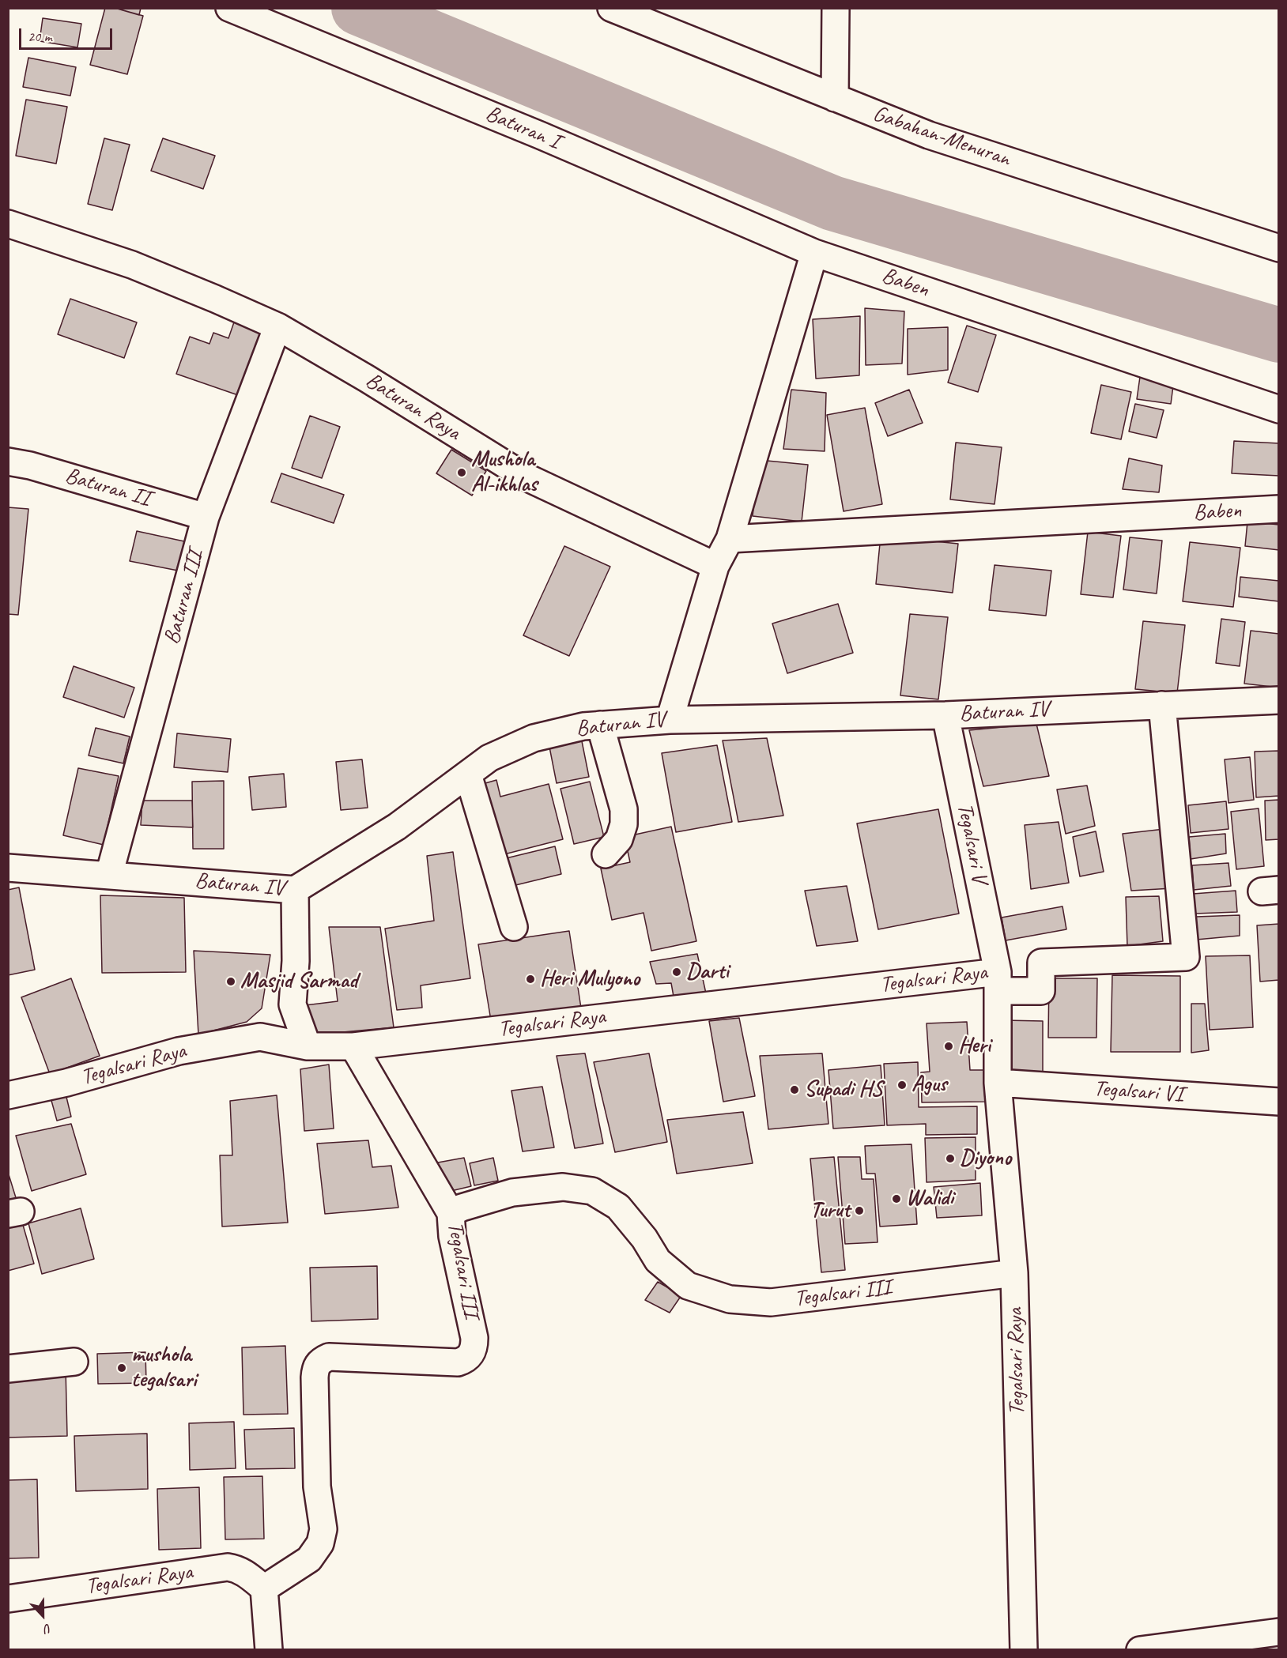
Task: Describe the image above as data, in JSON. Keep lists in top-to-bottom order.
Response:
{
  "streets": {
    "street": [
      "Baturan I",
      "Gabahan-Menuran",
      "Baben",
      "Baturan Raya",
      "Baturan II",
      "Baturan III",
      "Baturan IV",
      "Tegalsari V",
      "Tegalsari Raya",
      "Tegalsari VI",
      "Tegalsari III"
    ]
  },
  "crossings": [
    ["Baturan I", "Baben"],
    ["Baturan Raya", "Baturan III"],
    ["Baturan II", "Baturan III"],
    ["Baturan III", "Baturan IV"],
    ["Baturan IV", "Tegalsari V"],
    ["Tegalsari V", "Tegalsari Raya"],
    ["Tegalsari Raya", "Tegalsari VI"],
    ["Tegalsari Raya", "Tegalsari III"]
  ],
  "places": [
    "Mushola Al-ikhlas",
    "Darti",
    "Heri Mulyono",
    "Masjid Sarmad",
    "Heri",
    "Agus",
    "Supadi HS",
    "Diyono",
    "Walidi",
    "Turut",
    "mushola tegalsari"
  ],
  "scale_bar": "20 m",
  "north": "bottom"
}
